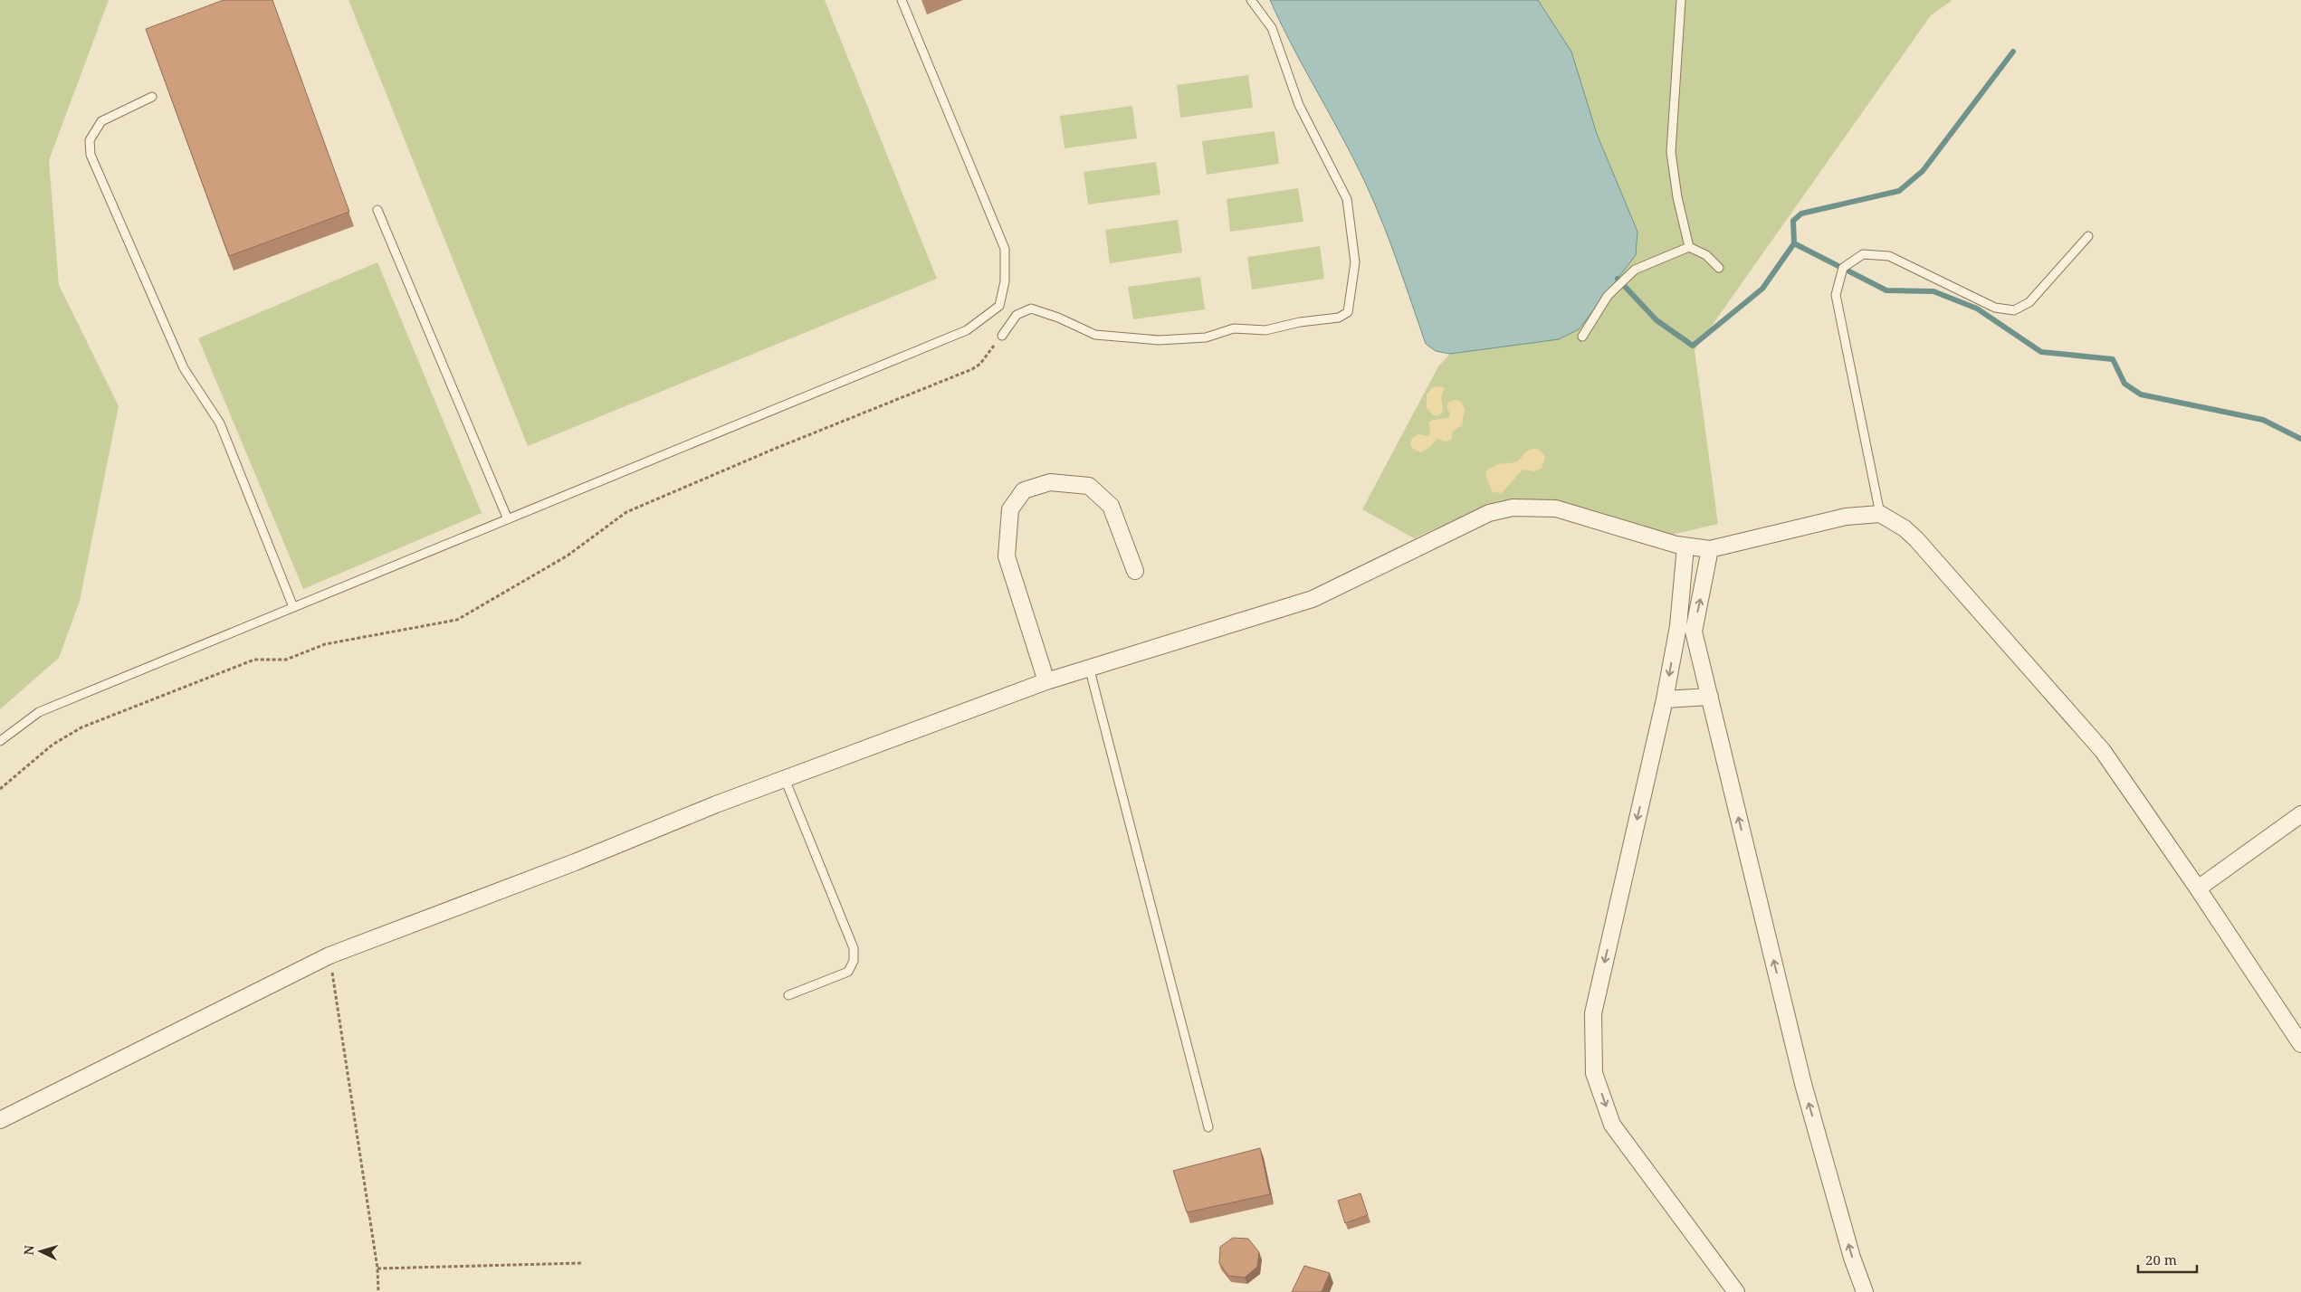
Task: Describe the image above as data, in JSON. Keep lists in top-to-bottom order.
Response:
{
  "scale_bar": "20 m",
  "north": "left"
}
